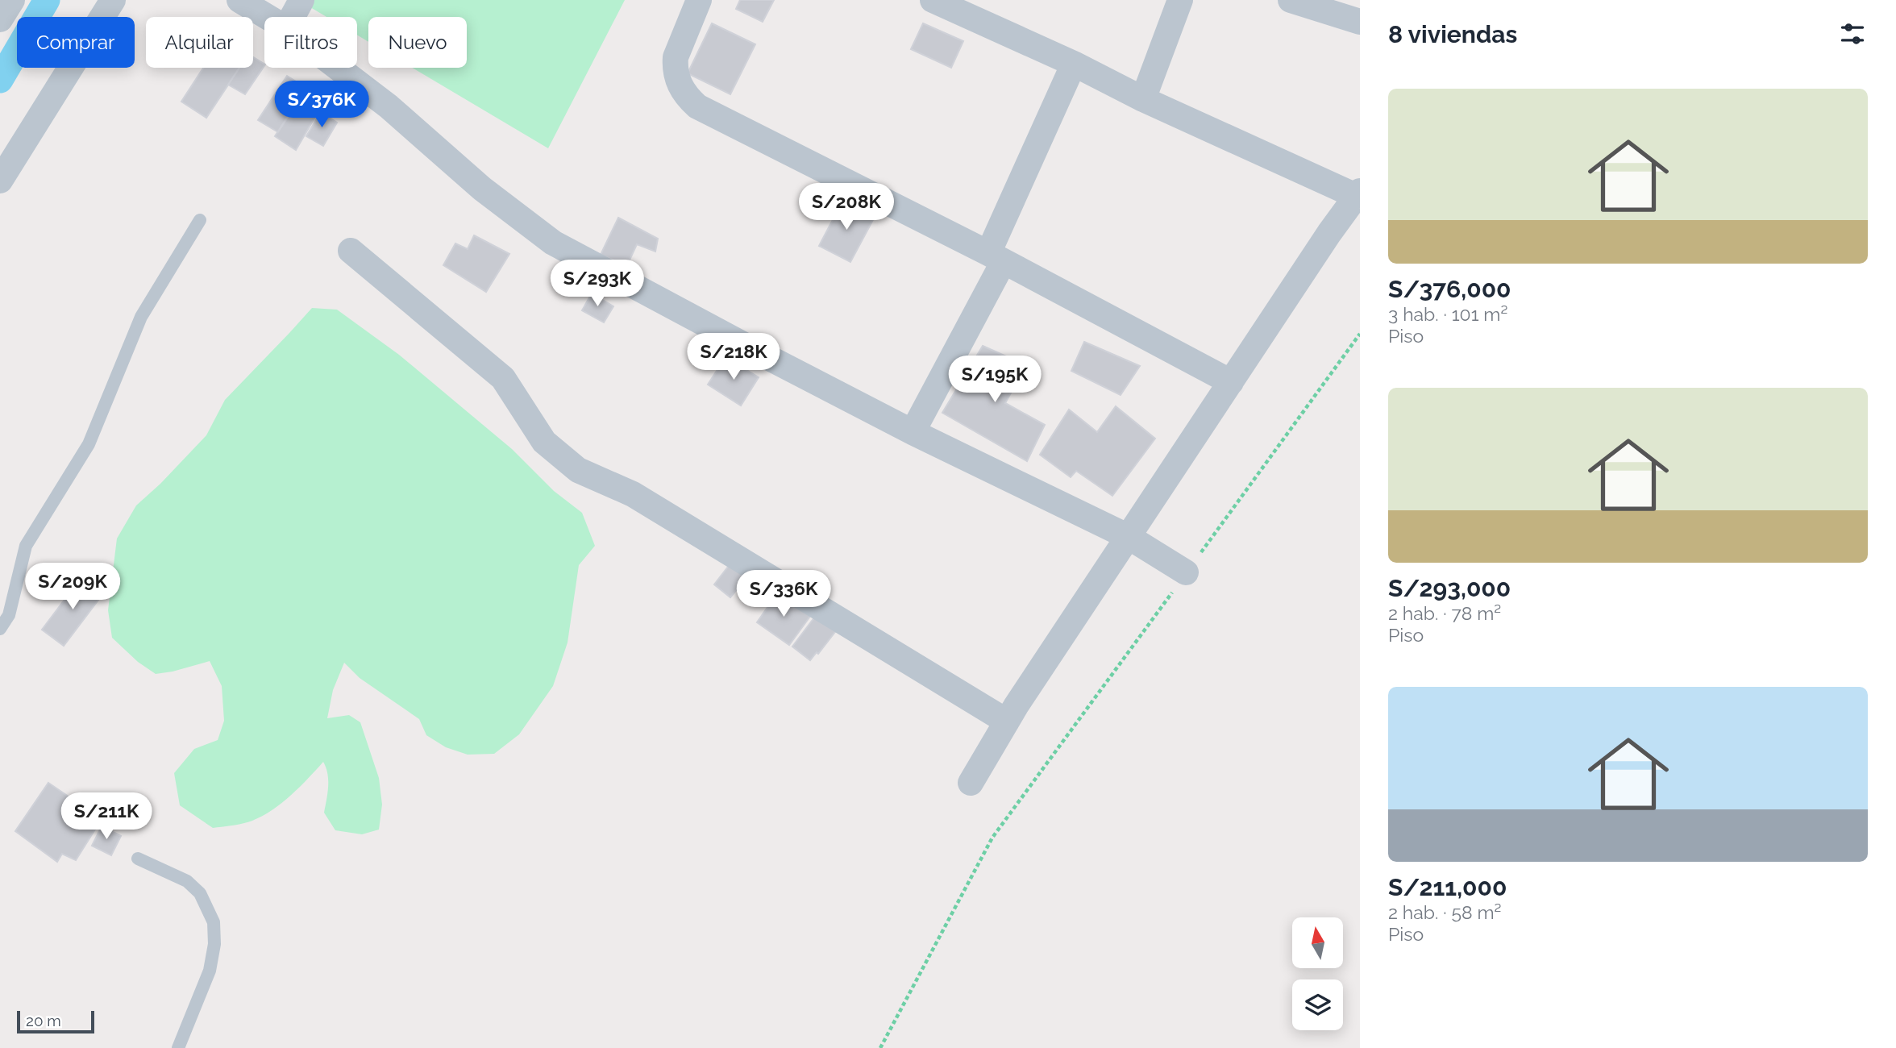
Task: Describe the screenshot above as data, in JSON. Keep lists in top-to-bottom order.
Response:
{
  "scale_bar": "20 m",
  "north": "top",
  "page": {
    "heading": "8 viviendas",
    "chip": [
      "Comprar",
      "Alquilar",
      "Filtros",
      "Nuevo"
    ],
    "list": [
      {
        "name": "S/376,000",
        "note": "3 hab. · 101 m² · Piso"
      },
      {
        "name": "S/293,000",
        "note": "2 hab. · 78 m² · Piso"
      },
      {
        "name": "S/211,000",
        "note": "2 hab. · 58 m² · Piso"
      }
    ],
    "price": [
      "S/376K",
      "S/208K",
      "S/293K",
      "S/218K",
      "S/195K",
      "S/209K",
      "S/336K",
      "S/211K"
    ],
    "scale": "20 m"
  }
}
